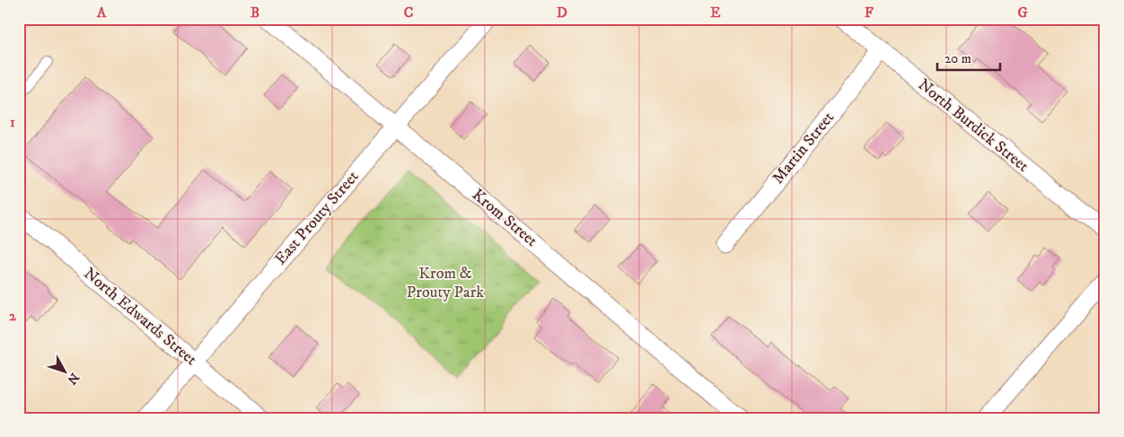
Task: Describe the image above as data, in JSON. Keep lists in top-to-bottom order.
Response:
{
  "streets": {
    "street": [
      "North Burdick Street",
      "Martin Street",
      "East Prouty Street",
      "Krom Street",
      "North Edwards Street"
    ]
  },
  "crossings": [
    ["North Burdick Street", "Martin Street"],
    ["East Prouty Street", "Krom Street"],
    ["East Prouty Street", "North Edwards Street"]
  ],
  "parks": ["Krom & Prouty Park"],
  "scale_bar": "20 m",
  "north": "bottom right",
  "grid": {
    "columns": [
      "A",
      "B",
      "C",
      "D",
      "E",
      "F",
      "G"
    ],
    "rows": ["1", "2"]
  }
}
